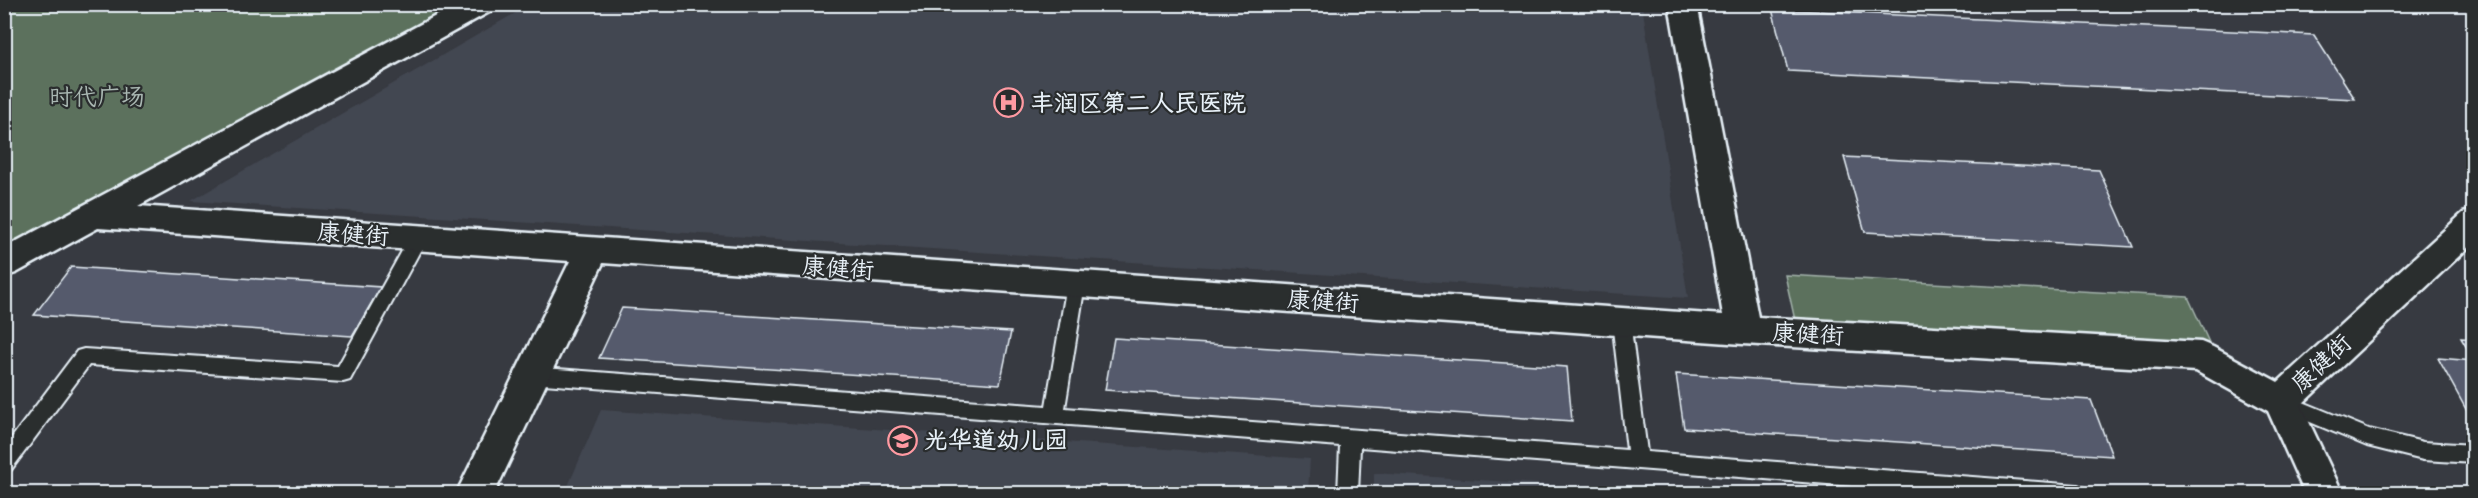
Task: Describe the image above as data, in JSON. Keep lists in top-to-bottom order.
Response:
{
  "streets": {
    "street": ["康健街"]
  },
  "parks": ["时代广场"],
  "places": {
    "hospital": ["丰润区第二人民医院"],
    "school or university": ["光华道幼儿园"]
  }
}
